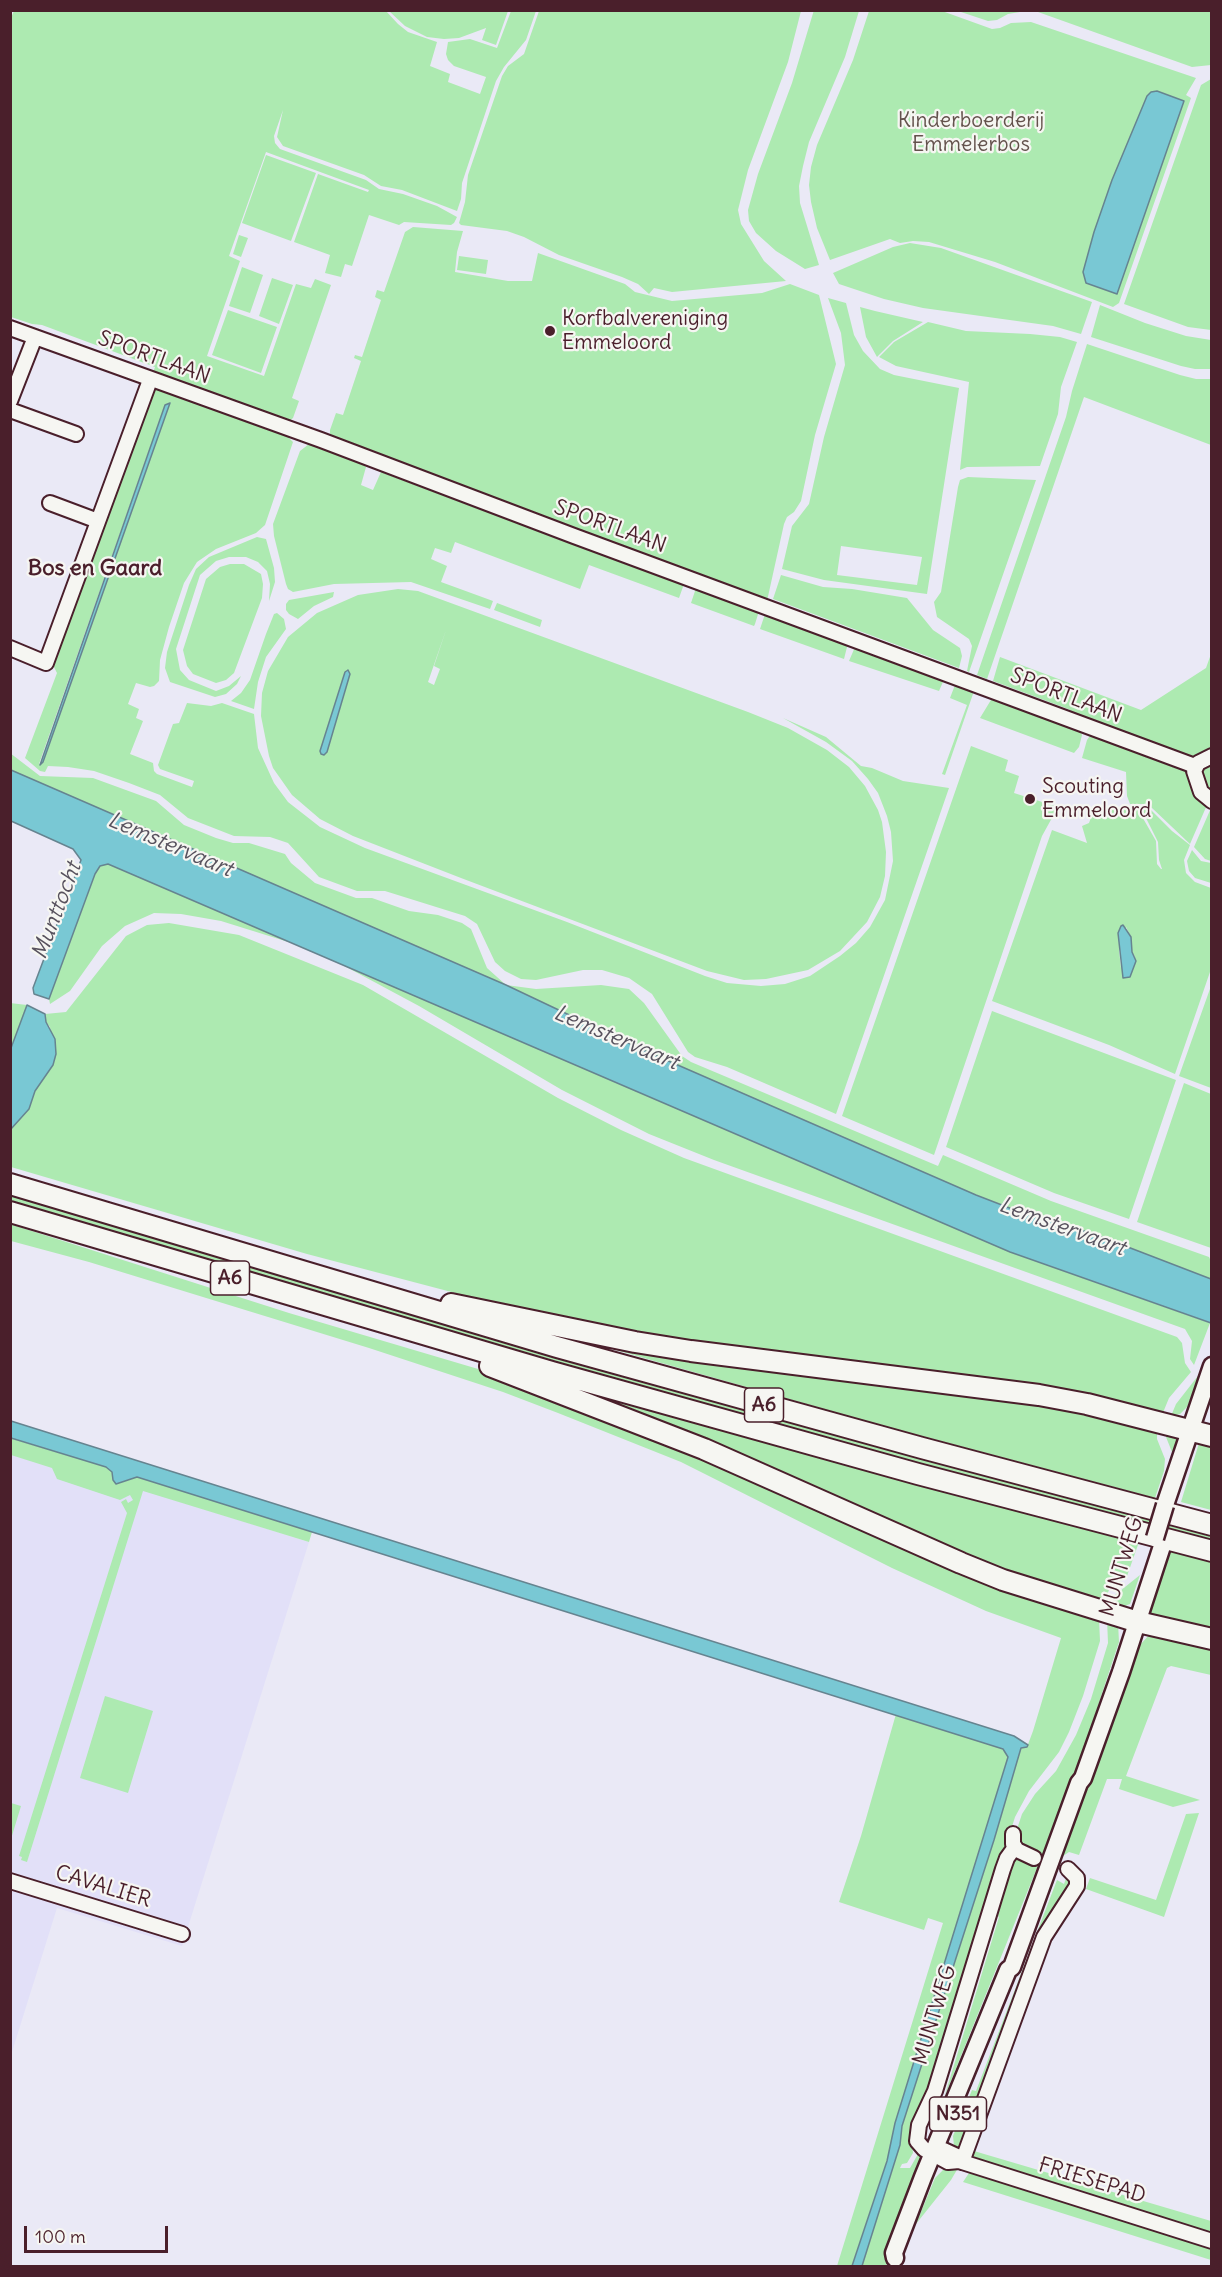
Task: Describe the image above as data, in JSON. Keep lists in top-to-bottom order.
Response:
{
  "streets": {
    "highway": ["A6"],
    "main road": ["MUNTWEG", "N351"],
    "street": ["SPORTLAAN", "CAVALIER", "FRIESEPAD"]
  },
  "crossings": [
    ["A6", "MUNTWEG"],
    ["MUNTWEG", "FRIESEPAD"]
  ],
  "districts": ["Bos en Gaard"],
  "water": ["Lemstervaart", "Munttocht"],
  "parks": ["Kinderboerderij Emmelerbos"],
  "places": ["Korfbalvereniging Emmeloord", "Scouting Emmeloord"],
  "scale_bar": "100 m"
}
